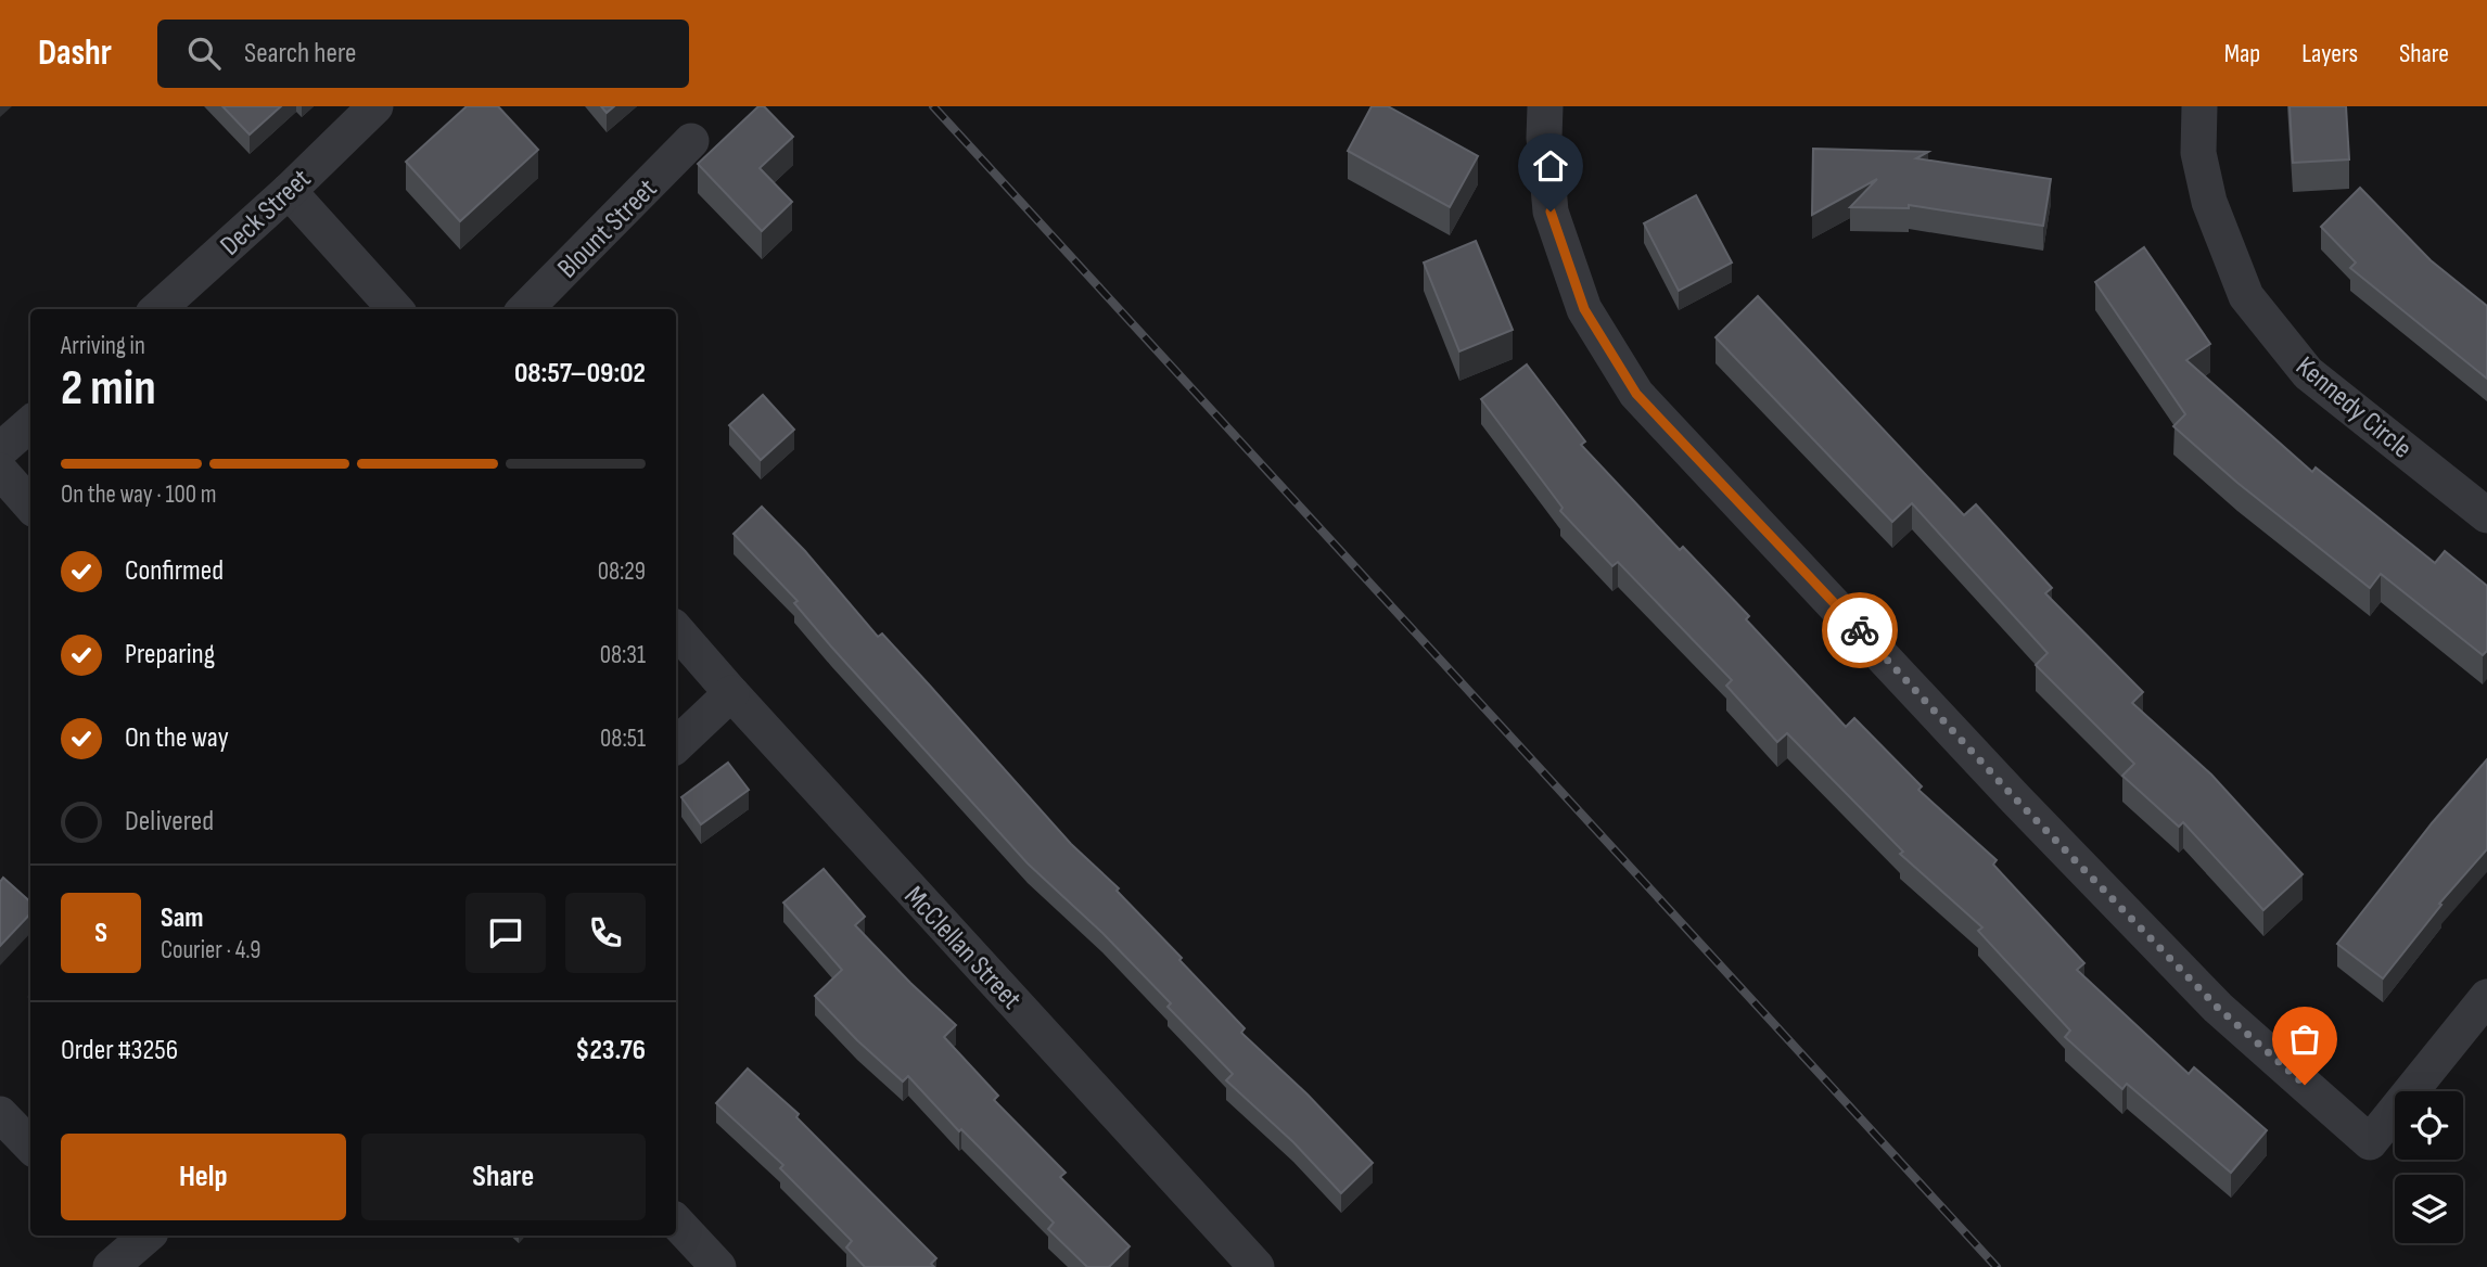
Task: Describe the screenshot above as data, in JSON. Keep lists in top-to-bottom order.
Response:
{
  "streets": {
    "street": [
      "Deck Street",
      "Blount Street",
      "Kennedy Circle",
      "McClellan Street"
    ]
  },
  "page": {
    "header": "Dashr",
    "search": "Search here",
    "nav": ["Map", "Layers", "Share"],
    "heading": ["2 min", "Arriving in", "08:57–09:02"],
    "panel": [
      "Sam",
      "Courier · 4.9",
      "Order #3256",
      "$23.76"
    ],
    "bar": "On the way · 100 m",
    "list": [
      ["Confirmed", "08:29"],
      ["Preparing", "08:31"],
      ["On the way", "08:51"],
      "Delivered"
    ],
    "round": "S",
    "buttons": ["Help", "Share"]
  }
}
